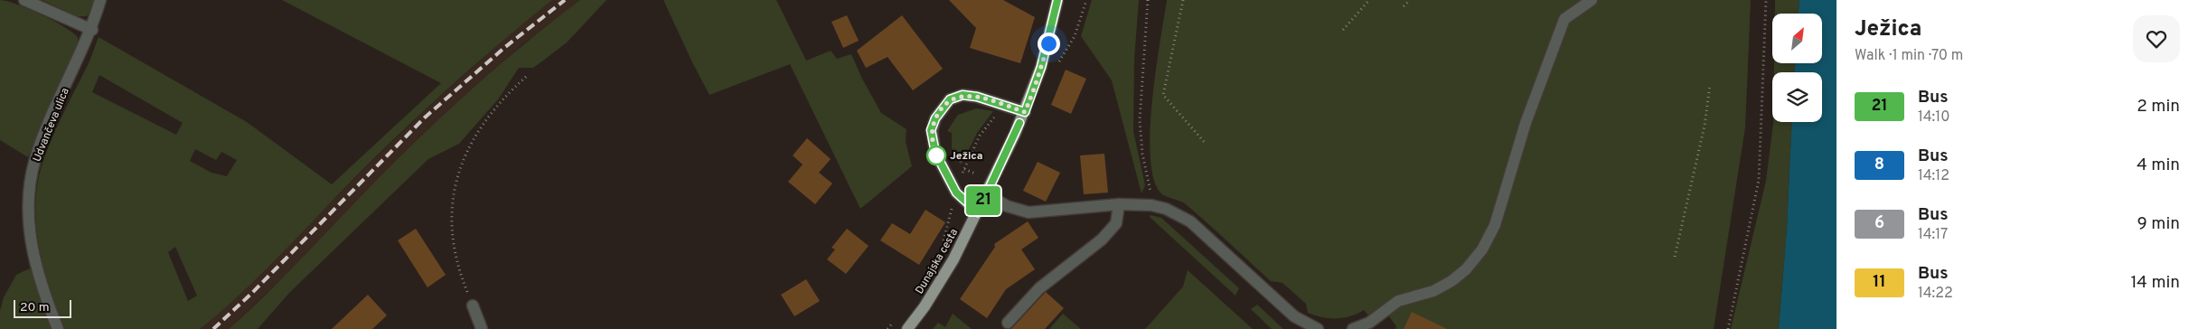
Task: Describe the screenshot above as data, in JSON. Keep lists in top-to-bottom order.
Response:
{
  "streets": {
    "main road": ["Dunajska cesta"],
    "street": ["Udvančeva ulica"]
  },
  "places": ["Ježica"],
  "lines": ["bus line 21"],
  "scale_bar": "20 m",
  "north": "top right",
  "page": {
    "on_map": "21",
    "heading": ["Ježica", "Walk · 1 min · 70 m"],
    "list": [
      {
        "mark": "21",
        "name": "Bus",
        "note": "14:10",
        "value": "2 min"
      },
      {
        "mark": "8",
        "name": "Bus",
        "note": "14:12",
        "value": "4 min"
      },
      {
        "mark": "6",
        "name": "Bus",
        "note": "14:17",
        "value": "9 min"
      },
      {
        "mark": "11",
        "name": "Bus",
        "note": "14:22",
        "value": "14 min"
      }
    ],
    "scale": "20 m"
  }
}
